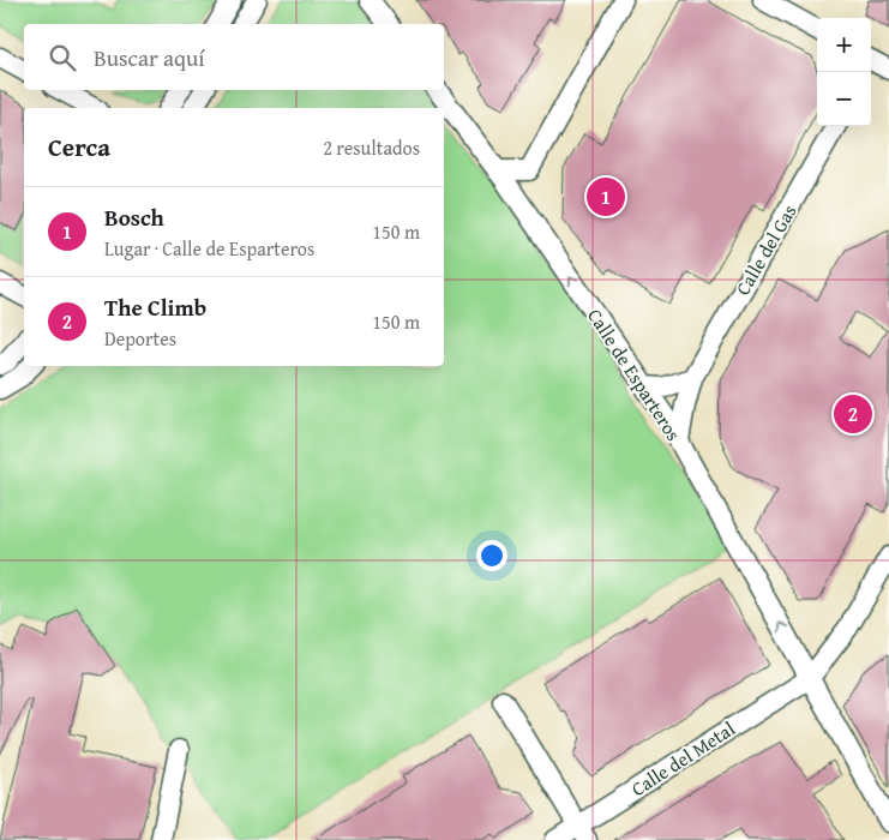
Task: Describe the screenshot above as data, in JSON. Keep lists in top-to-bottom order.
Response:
{
  "streets": {
    "street": ["Calle del Gas", "Calle de Esparteros", "Calle del Metal"]
  },
  "crossings": [
    ["Calle del Gas", "Calle de Esparteros"],
    ["Calle de Esparteros", "Calle del Metal"]
  ],
  "one_way": ["Calle de Esparteros"],
  "page": {
    "map_buttons": ["+", "−"],
    "search": "Buscar aquí",
    "heading": ["Cerca", "2 resultados"],
    "pins": ["1", "2"],
    "list": [
      {
        "mark": "1",
        "name": "Bosch",
        "note": "Lugar · Calle de Esparteros",
        "value": "150 m"
      },
      {
        "mark": "2",
        "name": "The Climb",
        "note": "Deportes",
        "value": "150 m"
      }
    ]
  }
}
